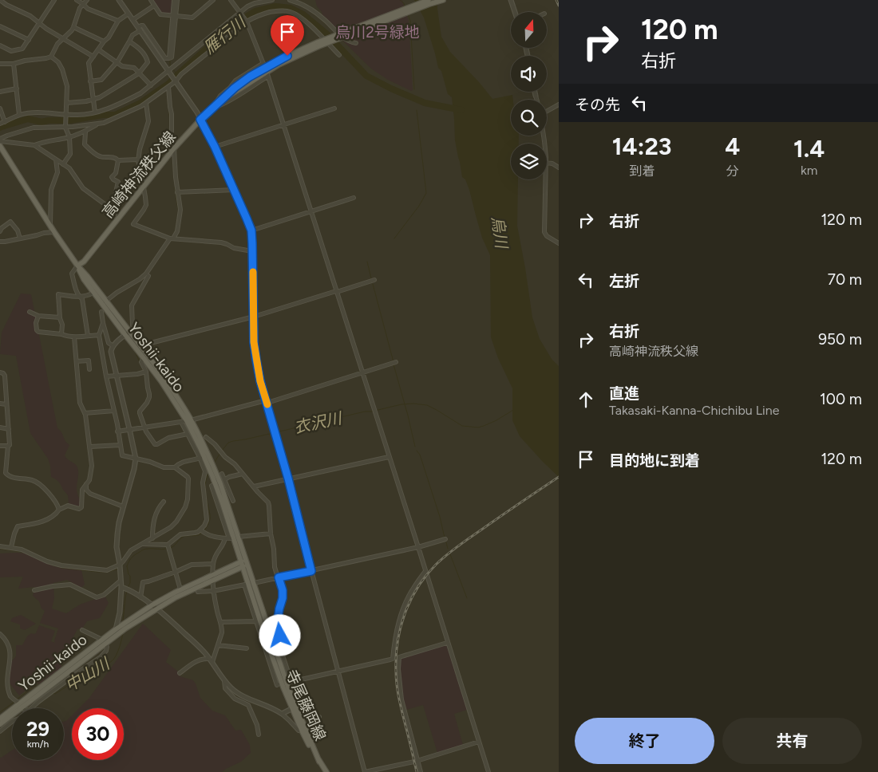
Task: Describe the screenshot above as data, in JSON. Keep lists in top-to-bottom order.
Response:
{
  "streets": {
    "main road": ["高崎神流秩父線", "Yoshii-kaido", "寺尾藤岡線"]
  },
  "crossings": [
    ["高崎神流秩父線", "Yoshii-kaido"]
  ],
  "water": [
    "雁行川",
    "烏川",
    "衣沢川",
    "中山川"
  ],
  "parks": ["烏川2号緑地"],
  "north": "top",
  "page": {
    "turn": ["120 m", "右折"],
    "then": "その先",
    "eta": [
      "14:23",
      "到着",
      "4",
      "分",
      "1.4",
      "km"
    ],
    "list": [
      {
        "name": "右折",
        "value": "120 m"
      },
      {
        "name": "左折",
        "value": "70 m"
      },
      {
        "name": "右折",
        "note": "高崎神流秩父線",
        "value": "950 m"
      },
      {
        "name": "直進",
        "note": "Takasaki-Kanna-Chichibu Line",
        "value": "100 m"
      },
      {
        "name": "目的地に到着",
        "value": "120 m"
      }
    ],
    "speed": "29 km/h",
    "limit": "30",
    "buttons": ["終了", "共有"]
  }
}
